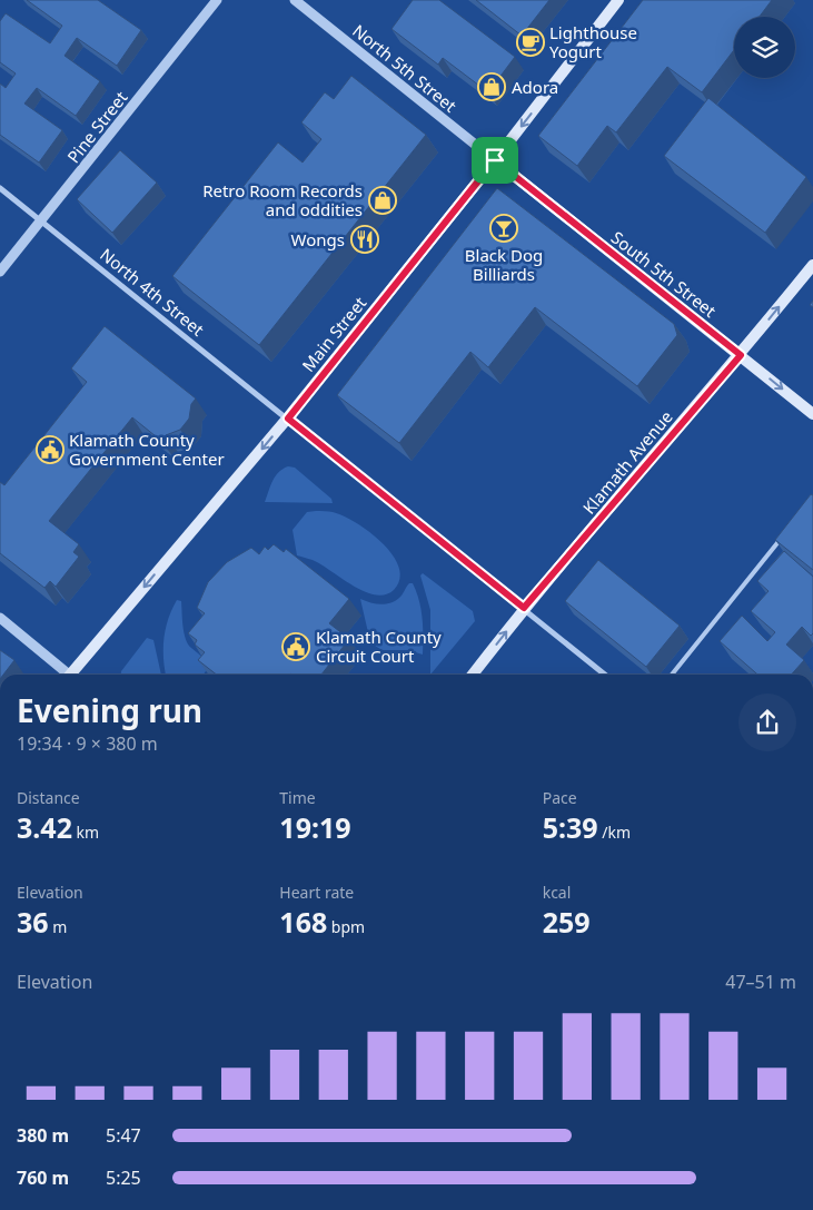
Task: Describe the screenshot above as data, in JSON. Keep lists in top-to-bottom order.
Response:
{
  "streets": {
    "main road": ["South 5th Street", "Main Street", "Klamath Avenue"],
    "street": ["North 5th Street", "Pine Street", "North 4th Street"]
  },
  "crossings": [
    ["North 5th Street", "South 5th Street"],
    ["North 5th Street", "Main Street"],
    ["Pine Street", "North 4th Street"],
    ["South 5th Street", "Main Street"],
    ["South 5th Street", "Klamath Avenue"],
    ["North 4th Street", "Main Street"],
    ["North 4th Street", "Klamath Avenue"]
  ],
  "one_way": ["Main Street", "Klamath Avenue"],
  "places": {
    "cafe": ["Lighthouse Yogurt"],
    "shop": ["Adora", "Retro Room Records and oddities"],
    "bar": ["Black Dog Billiards"],
    "restaurant": ["Wongs"],
    "public building": ["Klamath County Government Center", "Klamath County Circuit Court"]
  },
  "page": {
    "heading": ["Evening run", "19:34 · 9 × 380 m"],
    "stats": [
      ["Distance", "3.42 km"],
      ["Time", "19:19"],
      ["Pace", "5:39 /km"],
      ["Elevation", "36 m"],
      ["Heart rate", "168 bpm"],
      ["kcal", "259"]
    ],
    "chart": ["Elevation", "47–51 m"],
    "list": [
      {
        "name": "380 m",
        "note": "5:47"
      },
      {
        "name": "760 m",
        "note": "5:25"
      }
    ]
  }
}
